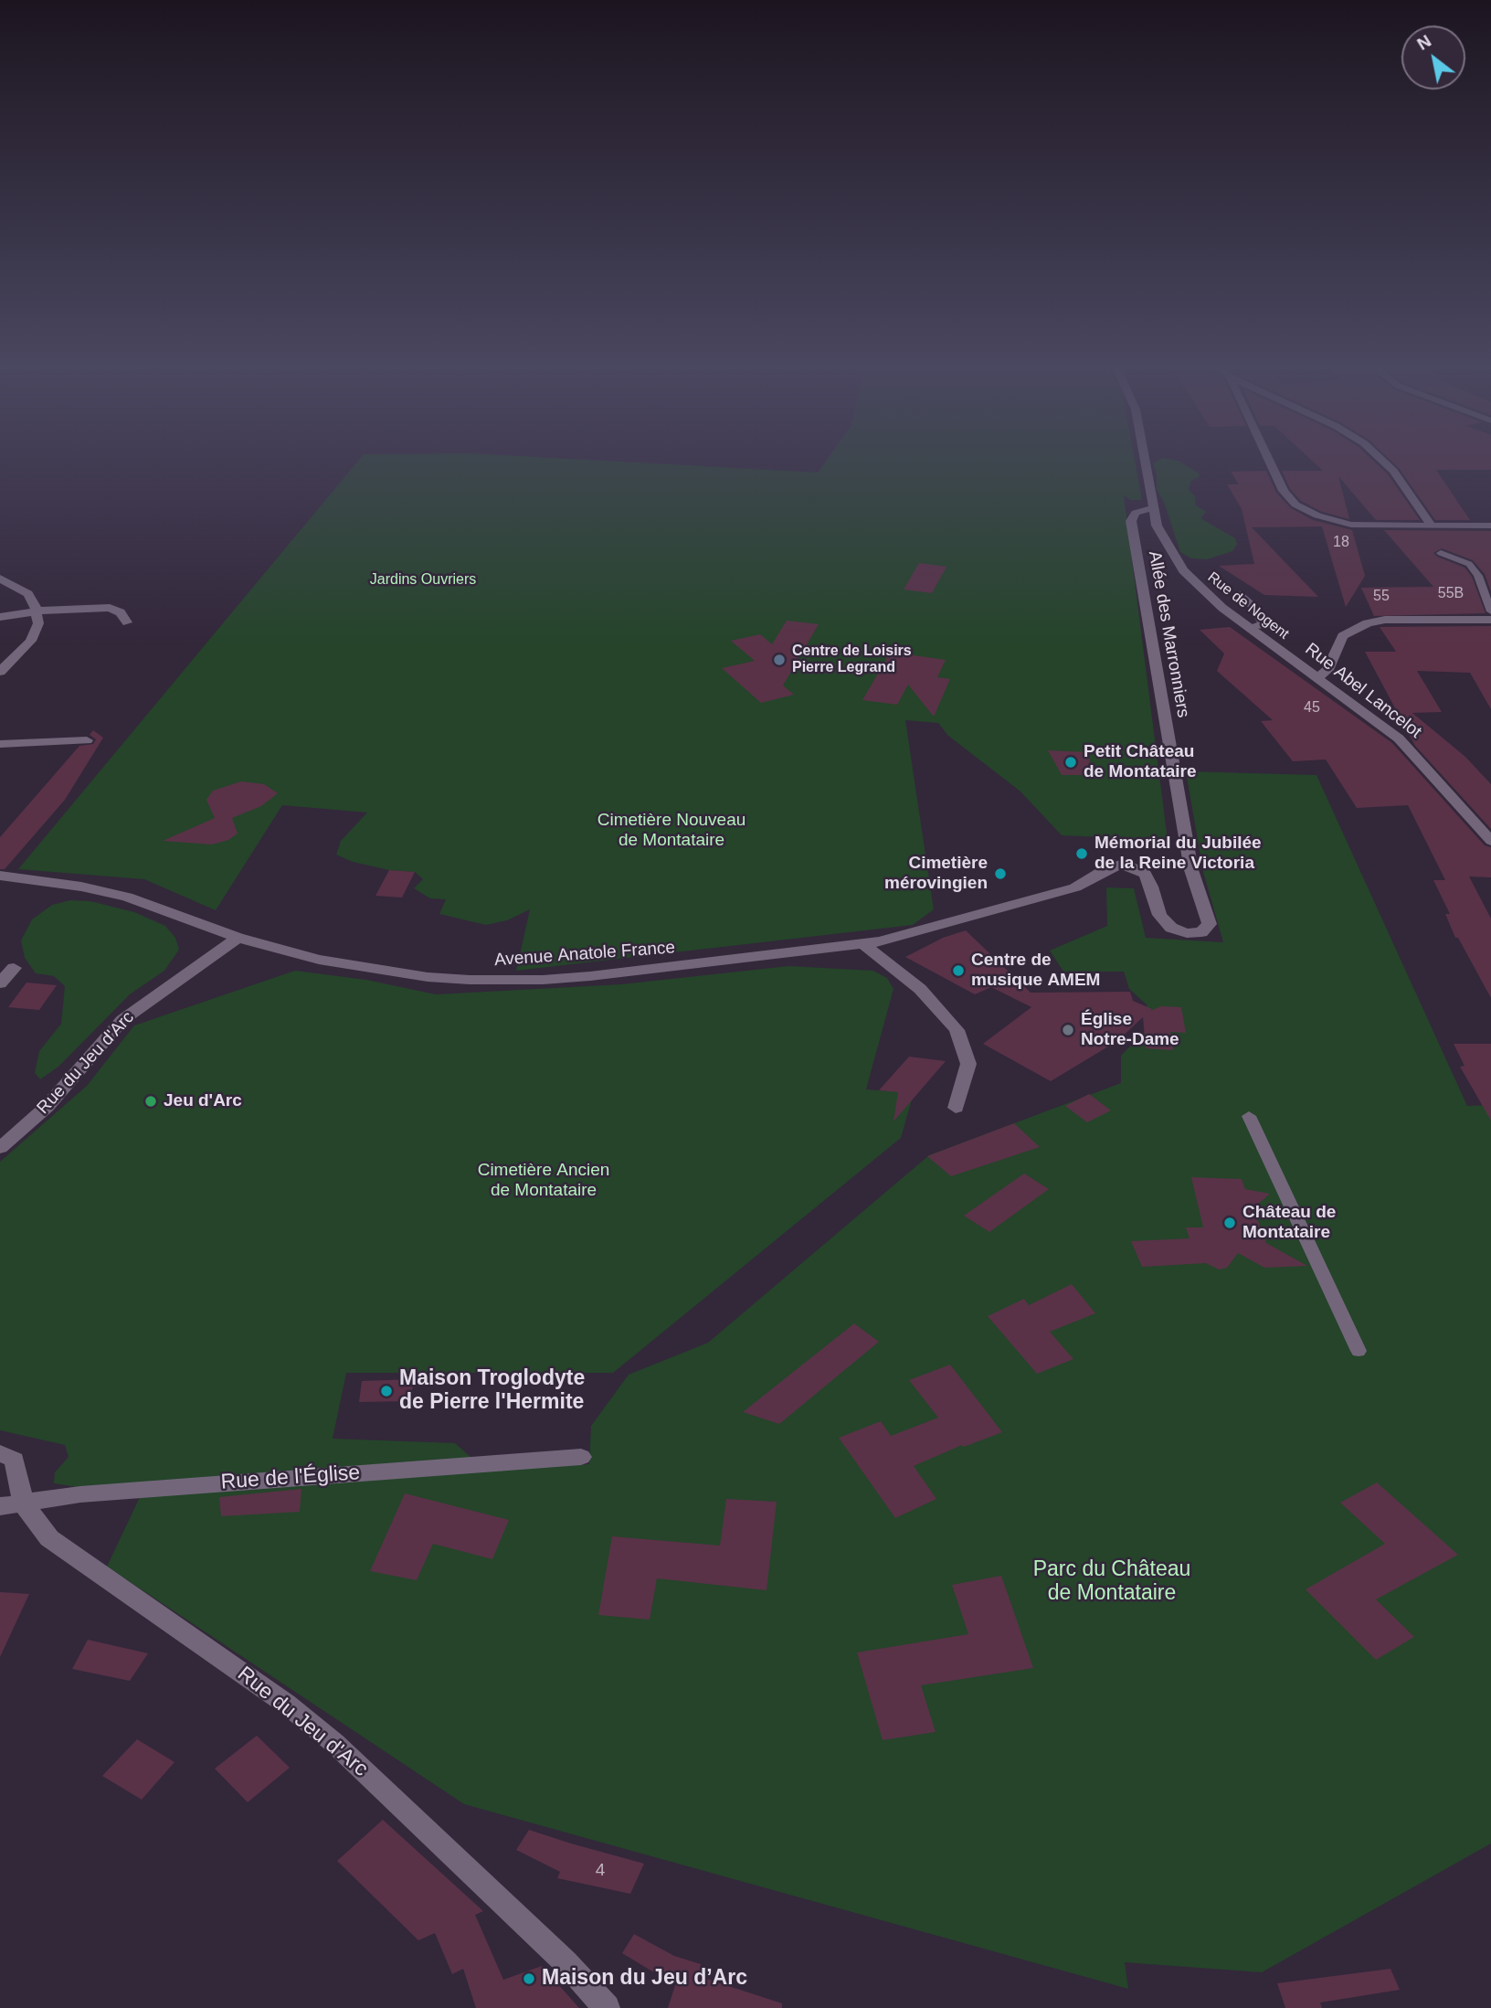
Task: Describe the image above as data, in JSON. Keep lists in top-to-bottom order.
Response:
{
  "streets": {
    "street": [
      "Rue de Nogent",
      "Allée des Marronniers",
      "Rue Abel Lancelot",
      "Avenue Anatole France",
      "Rue du Jeu d'Arc",
      "Rue de l'Église"
    ]
  },
  "crossings": [
    ["Rue de Nogent", "Allée des Marronniers"],
    ["Rue de Nogent", "Rue Abel Lancelot"],
    ["Allée des Marronniers", "Avenue Anatole France"],
    ["Avenue Anatole France", "Rue du Jeu d'Arc"],
    ["Rue du Jeu d'Arc", "Rue de l'Église"]
  ],
  "parks": [
    "Jardins Ouvriers",
    "Cimetière Nouveau de Montataire",
    "Cimetière Ancien de Montataire",
    "Parc du Château de Montataire"
  ],
  "places": [
    "Centre de Loisirs Pierre Legrand",
    "Petit Château de Montataire",
    "Mémorial du Jubilée de la Reine Victoria",
    "Cimetière mérovingien",
    "Centre de musique AMEM",
    "Église Notre-Dame",
    "Jeu d'Arc",
    "Château de Montataire",
    "Maison Troglodyte de Pierre l'Hermite",
    "Maison du Jeu d’Arc"
  ],
  "house_numbers": [
    "18",
    "55B",
    "55",
    "45",
    "4"
  ],
  "north": "top left"
}
